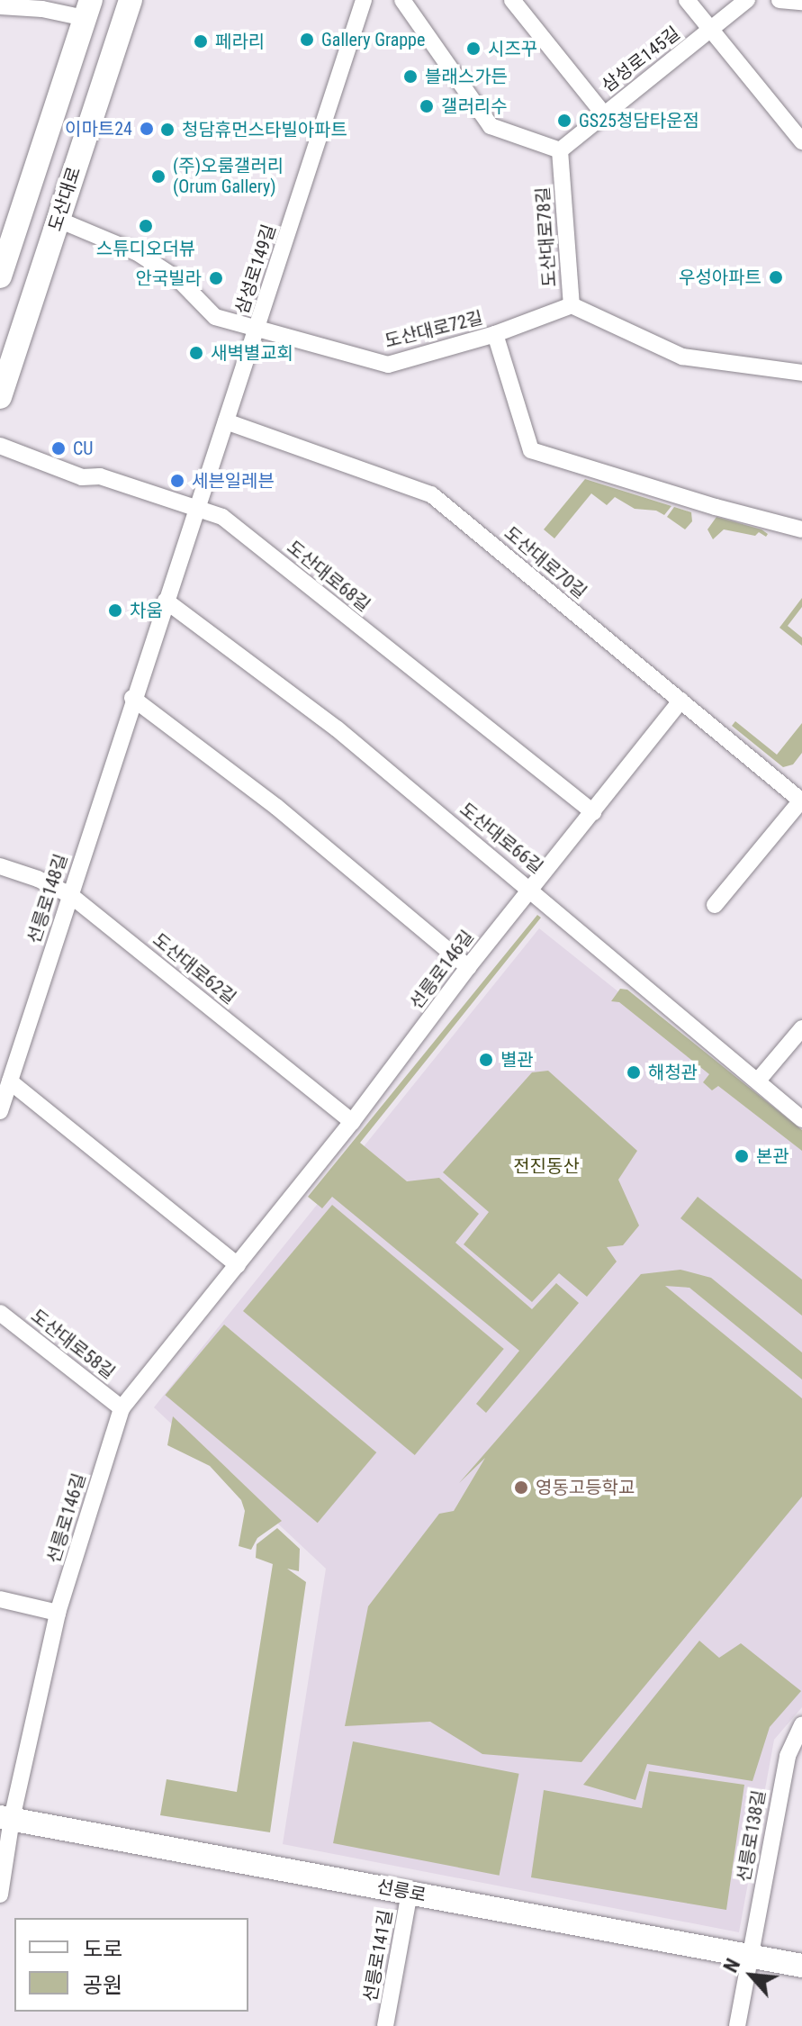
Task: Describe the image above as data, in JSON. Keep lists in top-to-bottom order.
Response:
{
  "streets": {
    "main road": ["도산대로", "선릉로"],
    "street": [
      "삼성로145길",
      "도산대로78길",
      "삼성로149길",
      "도산대로72길",
      "도산대로70길",
      "도산대로68길",
      "도산대로66길",
      "선릉로148길",
      "도산대로62길",
      "선릉로146길",
      "도산대로58길",
      "선릉로138길",
      "선릉로141길"
    ]
  },
  "crossings": [
    ["삼성로145길", "도산대로78길"],
    ["도산대로", "도산대로72길"],
    ["삼성로149길", "도산대로72길"],
    ["삼성로149길", "도산대로70길"],
    ["삼성로149길", "도산대로68길"],
    ["삼성로149길", "선릉로148길"],
    ["도산대로70길", "선릉로146길"],
    ["도산대로68길", "선릉로148길"],
    ["도산대로68길", "선릉로146길"],
    ["도산대로66길", "선릉로148길"],
    ["도산대로66길", "선릉로146길"],
    ["선릉로148길", "도산대로62길"],
    ["도산대로62길", "선릉로146길"],
    ["선릉로146길", "도산대로58길"],
    ["선릉로146길", "선릉로"],
    ["선릉로138길", "선릉로"],
    ["선릉로", "선릉로141길"]
  ],
  "parks": ["전진동산"],
  "places": [
    "Gallery Grappe",
    "페라리",
    "시즈꾸",
    "블래스가든",
    "갤러리수",
    "GS25청담타운점",
    "이마트24",
    "청담휴먼스타빌아파트",
    "(주)오룸갤러리 (Orum Gallery)",
    "스튜디오더뷰",
    "우성아파트",
    "안국빌라",
    "새벽별교회",
    "CU",
    "세븐일레븐",
    "차움",
    "별관",
    "해청관",
    "본관",
    "영동고등학교"
  ],
  "legend": ["도로", "공원"],
  "north": "top left"
}
